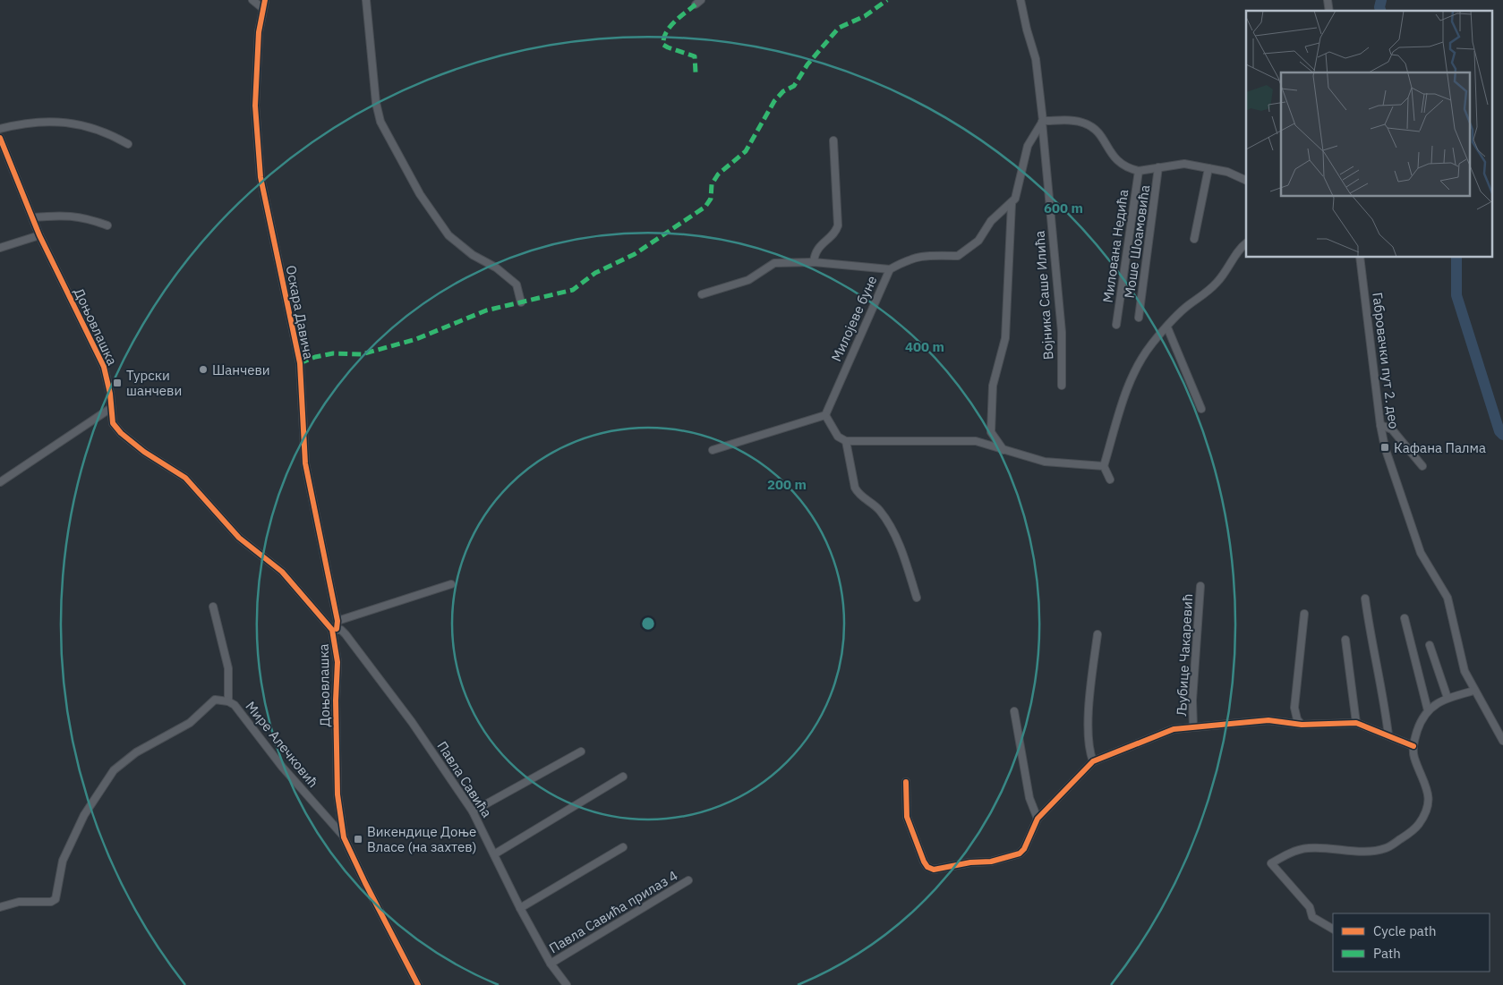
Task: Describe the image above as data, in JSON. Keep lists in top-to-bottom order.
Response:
{
  "streets": {
    "street": [
      "Моше Шоамовића",
      "Милована Недића",
      "Војника Саше Илића",
      "Оскара Давича",
      "Милојеве буне",
      "Доњовлашка",
      "Габровачки пут 2. део",
      "Љубице Чакаревић",
      "Мире Алечковић",
      "Павла Савића",
      "Павла Савића прилаз 4"
    ]
  },
  "crossings": [
    ["Оскара Давича", "Доњовлашка"],
    ["Оскара Давича", "Павла Савића"],
    ["Доњовлашка", "Мире Алечковић"],
    ["Доњовлашка", "Павла Савића"],
    ["Павла Савића", "Павла Савића прилаз 4"]
  ],
  "places": {
    "other": ["Шанчеви"],
    "transit": ["Турски шанчеви", "Кафана Палма", "Викендице Доње Власе (на захтев)"]
  },
  "legend": ["Cycle path", "Path"],
  "rings": ["600 m", "400 m", "200 m"]
}
